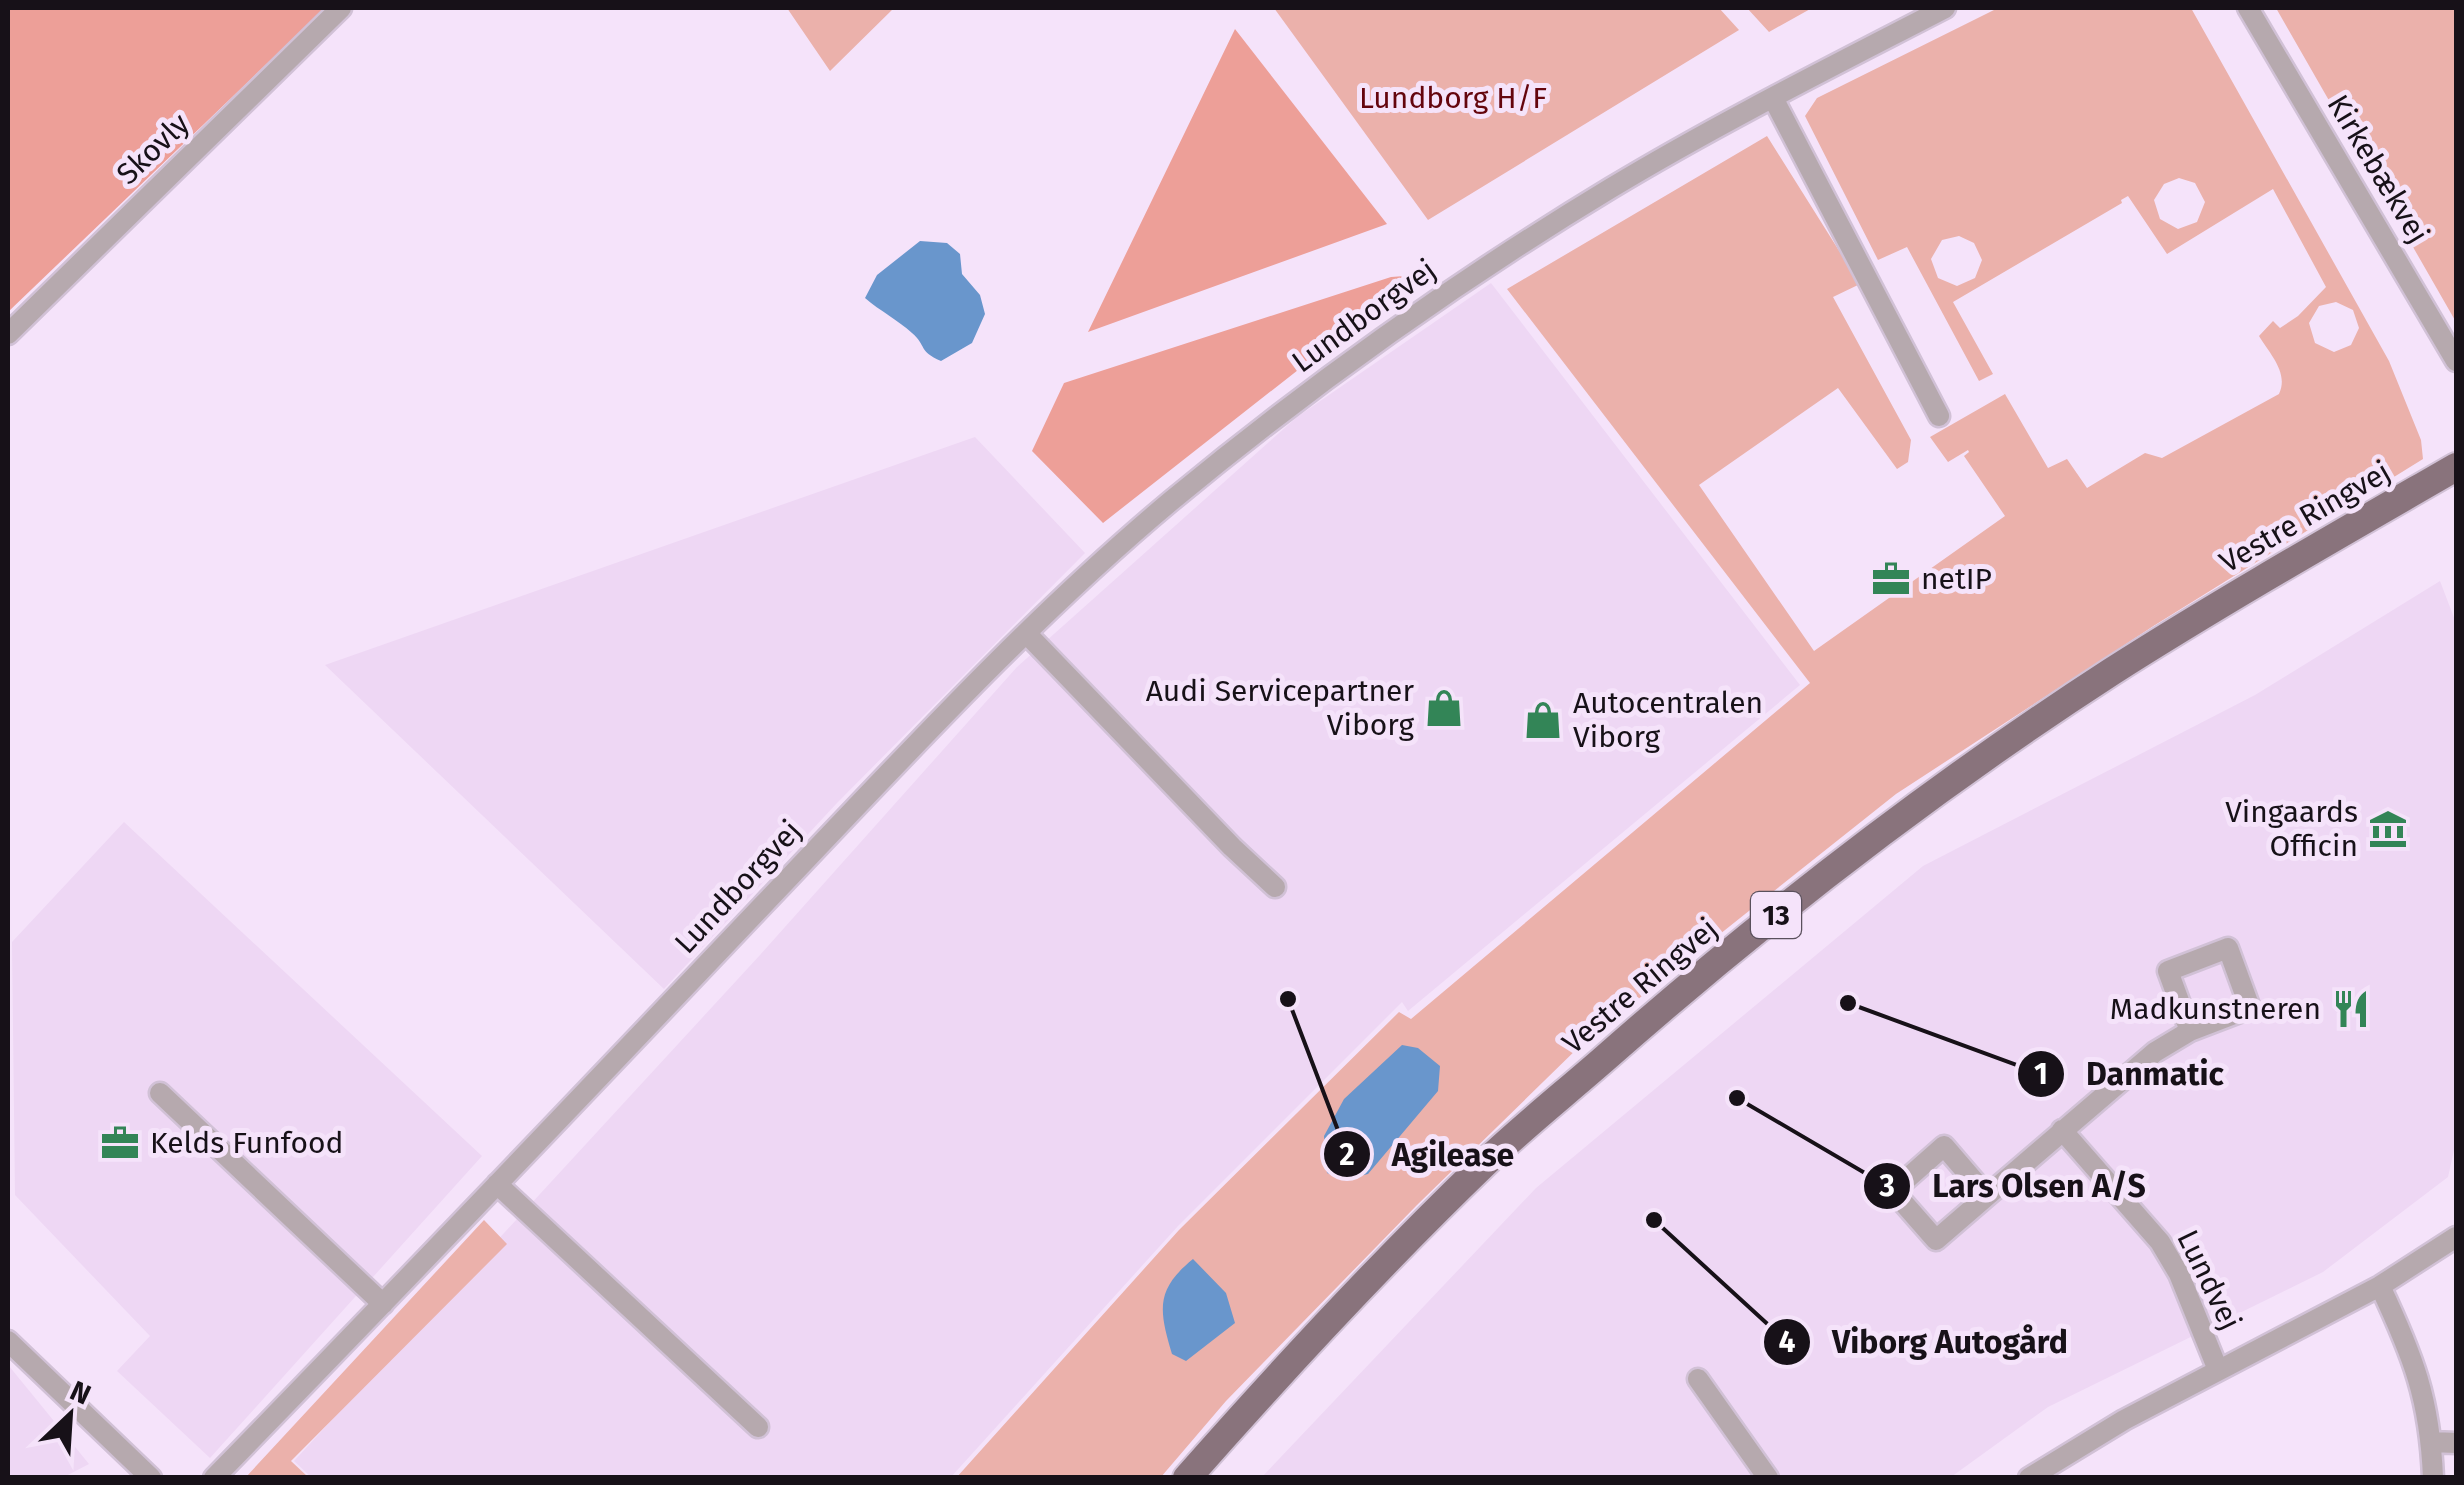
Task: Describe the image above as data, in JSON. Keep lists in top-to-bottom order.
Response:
{
  "streets": {
    "main road": ["Vestre Ringvej", "13"],
    "street": [
      "Skovly",
      "Kirkebækvej",
      "Lundborgvej",
      "Lundvej"
    ]
  },
  "parks": ["Lundborg H/F"],
  "places": {
    "office": ["netIP", "Kelds Funfood"],
    "shop": ["Audi Servicepartner Viborg", "Autocentralen Viborg"],
    "museum": ["Vingaards Officin"],
    "other": [
      "Agilease",
      "Danmatic",
      "Lars Olsen A/S",
      "Viborg Autogård"
    ],
    "restaurant": ["Madkunstneren"]
  },
  "north": "top right"
}
